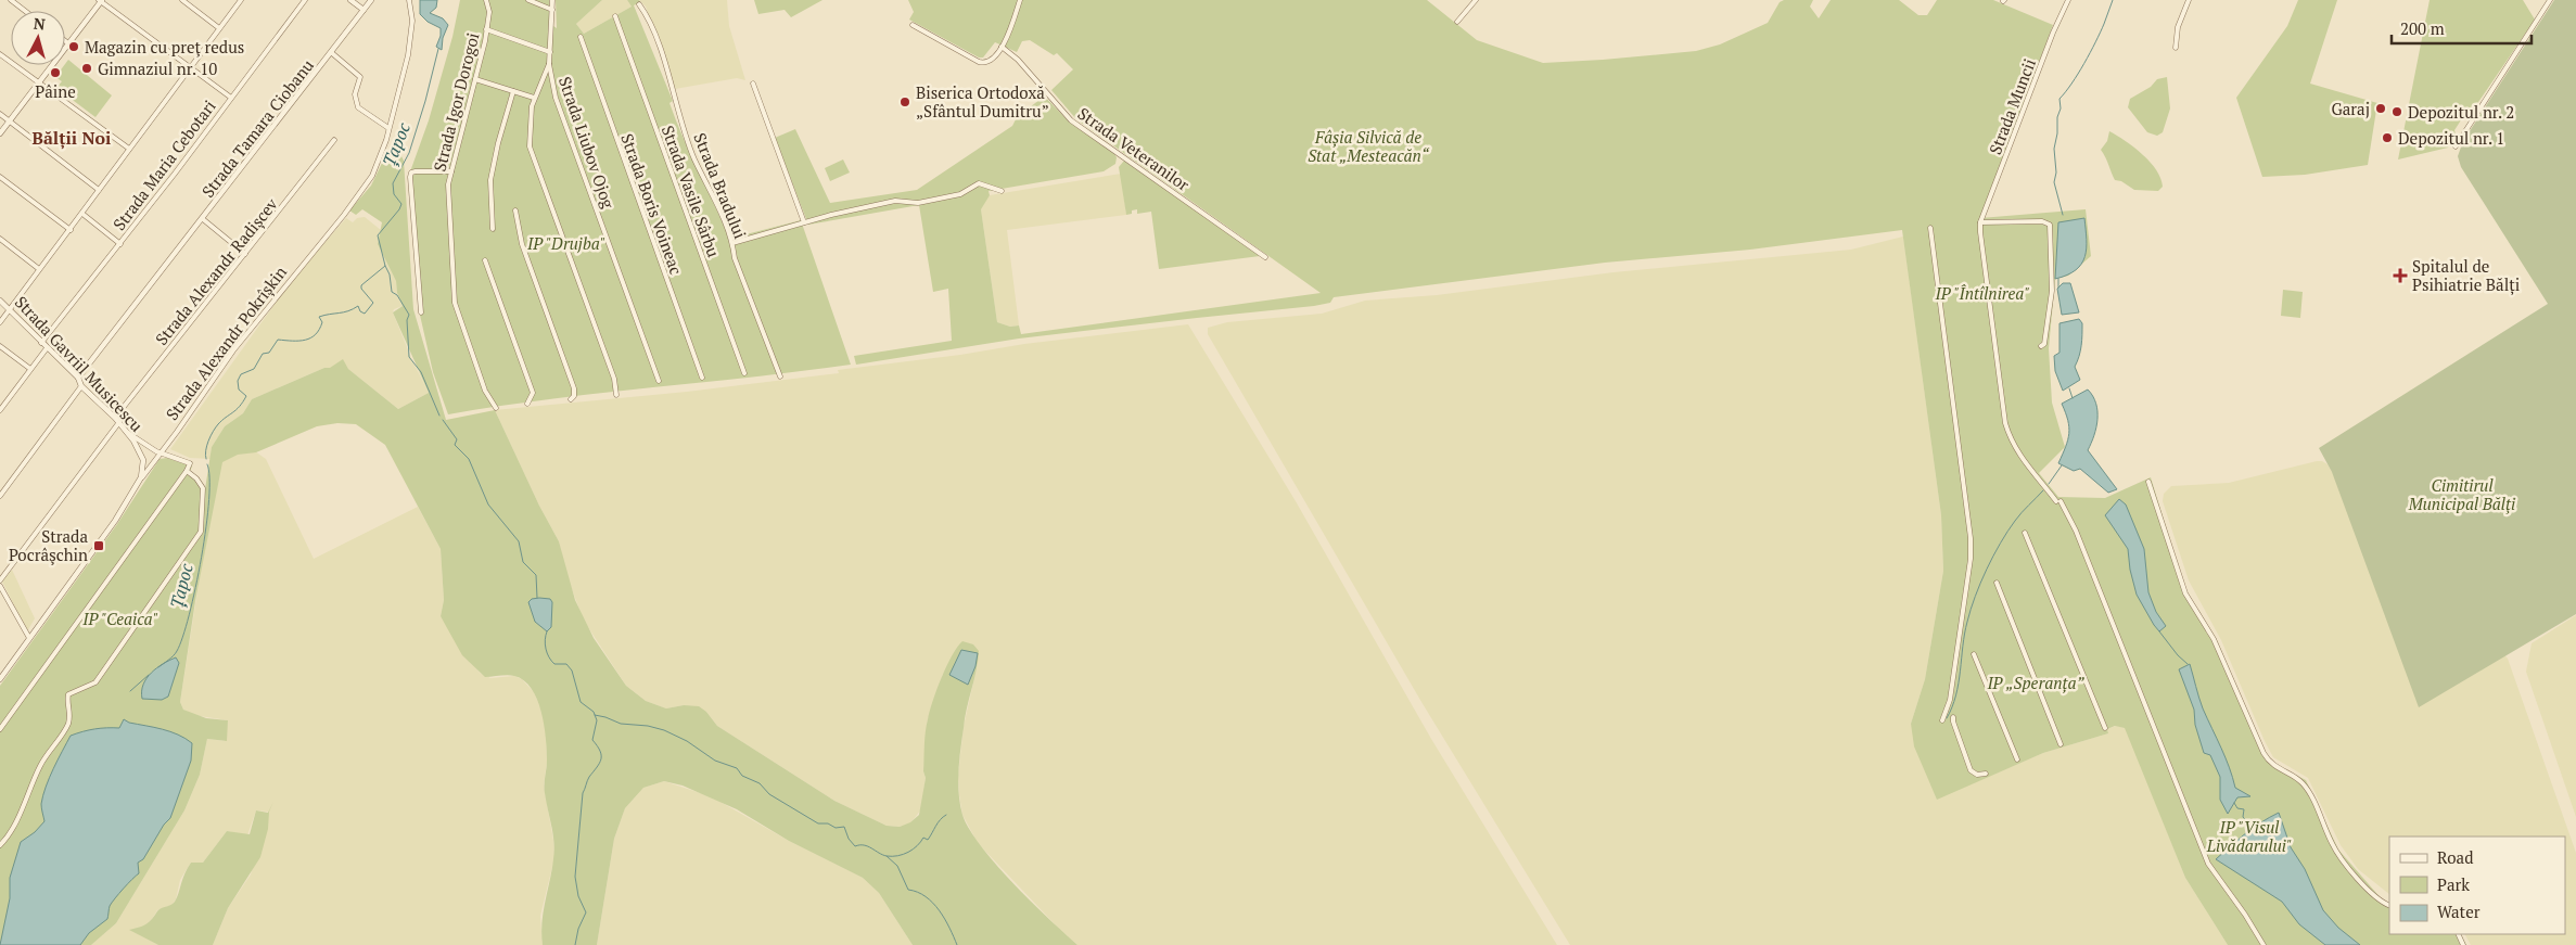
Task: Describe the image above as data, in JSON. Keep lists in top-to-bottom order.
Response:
{
  "streets": {
    "street": [
      "Strada Igor Dorogoi",
      "Strada Muncii",
      "Strada Tamara Ciobanu",
      "Strada Liubov Ojog",
      "Strada Veteranilor",
      "Strada Maria Cebotari",
      "Strada Bradului",
      "Strada Vasile Sârbu",
      "Strada Boris Voineac",
      "Strada Alexandr Radișcev",
      "Strada Alexandr Pokrîșkin",
      "Strada Gavriil Musicescu"
    ]
  },
  "crossings": [
    ["Strada Tamara Ciobanu", "Strada Alexandr Radișcev"],
    ["Strada Tamara Ciobanu", "Strada Alexandr Pokrîșkin"],
    ["Strada Tamara Ciobanu", "Strada Gavriil Musicescu"],
    ["Strada Maria Cebotari", "Strada Gavriil Musicescu"],
    ["Strada Alexandr Radișcev", "Strada Gavriil Musicescu"],
    ["Strada Alexandr Pokrîșkin", "Strada Gavriil Musicescu"]
  ],
  "districts": ["Bălții Noi"],
  "water": ["Țapoc"],
  "parks": [
    "Fâșia Silvică de Stat „Mesteacăn“",
    "IP \"Drujba\"",
    "IP \"Întîlnirea\"",
    "Cimitirul Municipal Bălţi",
    "IP \"Ceaica\"",
    "IP „Speranța”",
    "IP \"Visul Livădarului\""
  ],
  "places": {
    "other": [
      "Magazin cu preţ redus",
      "Gimnaziul nr. 10",
      "Pâine",
      "Biserica Ortodoxă „Sfântul Dumitru”",
      "Garaj",
      "Depozitul nr. 2",
      "Depozitul nr. 1"
    ],
    "health": ["Spitalul de Psihiatrie Bălți"],
    "transit": ["Strada Pocrâşchin"]
  },
  "legend": ["Road", "Park", "Water"],
  "scale_bar": "200 m",
  "north": "top"
}
